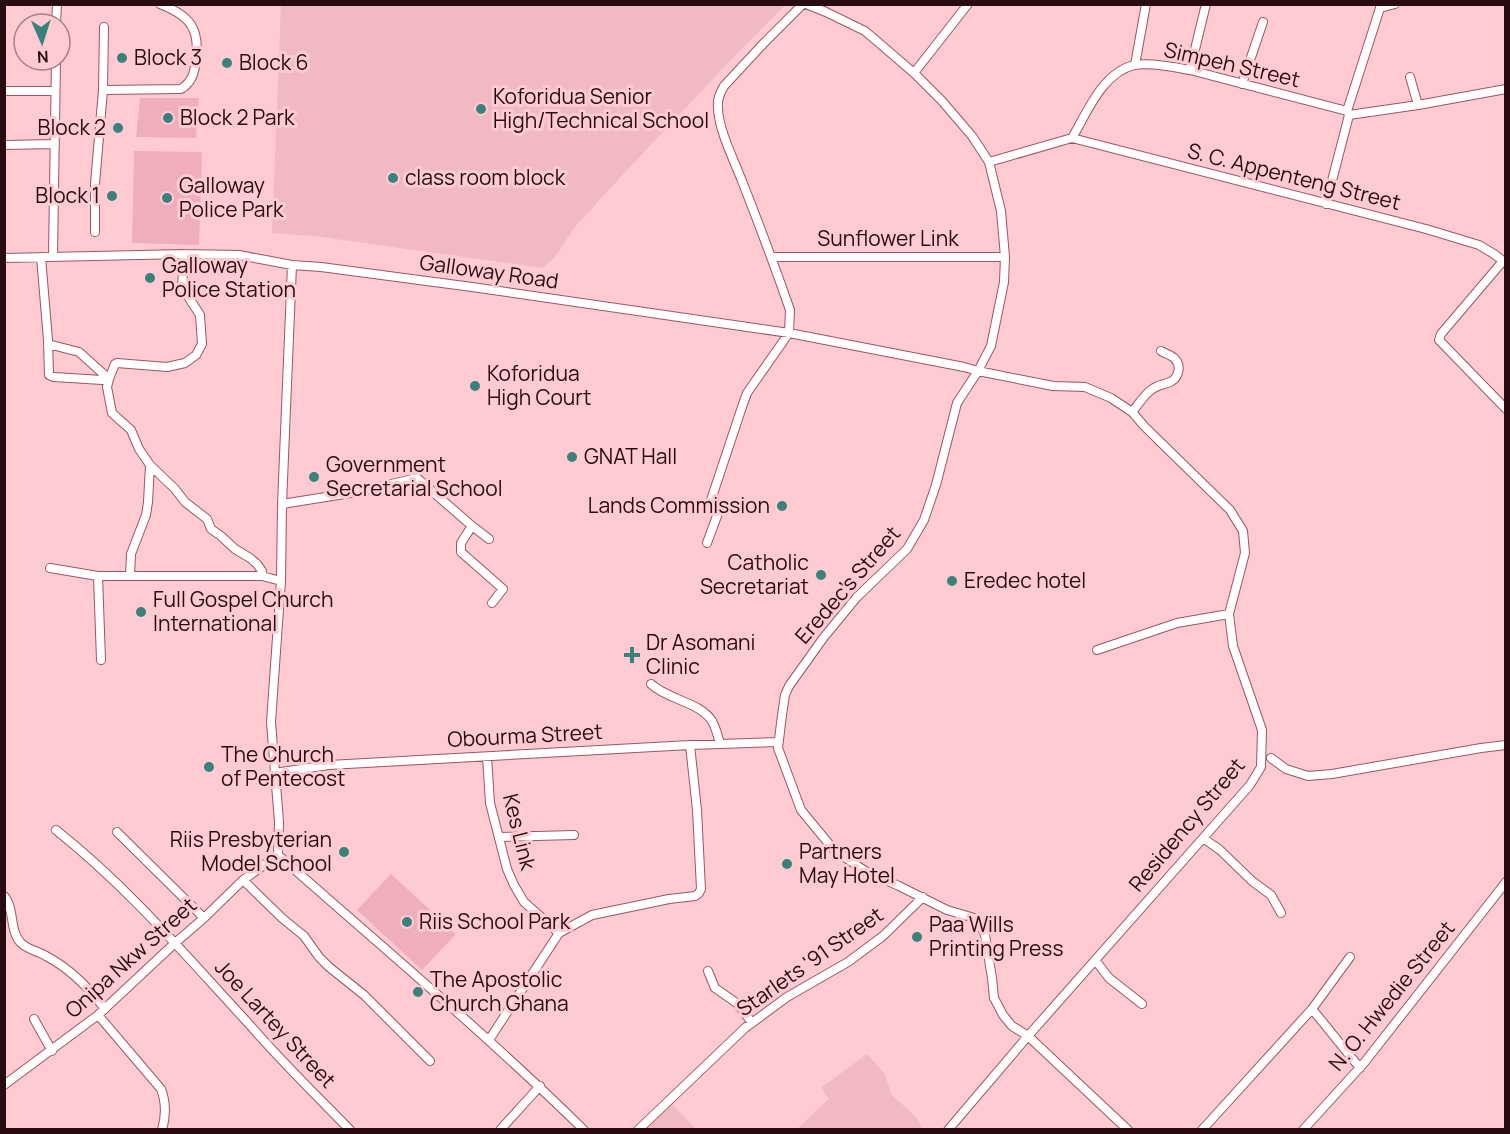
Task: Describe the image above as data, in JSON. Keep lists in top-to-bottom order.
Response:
{
  "streets": {
    "street": [
      "Simpeh Street",
      "S. C. Appenteng Street",
      "Sunflower Link",
      "Galloway Road",
      "Eredec's Street",
      "Obourma Street",
      "Residency Street",
      "Kes Link",
      "Onipa Nkw Street",
      "Starlets '91 Street",
      "N. O. Hwedie Street",
      "Joe Lartey Street"
    ]
  },
  "crossings": [
    ["Simpeh Street", "S. C. Appenteng Street"],
    ["Sunflower Link", "Eredec's Street"],
    ["Galloway Road", "Residency Street"],
    ["Eredec's Street", "Obourma Street"],
    ["Eredec's Street", "Residency Street"],
    ["Eredec's Street", "Starlets '91 Street"],
    ["Obourma Street", "Kes Link"],
    ["Onipa Nkw Street", "Joe Lartey Street"]
  ],
  "places": {
    "other": [
      "Block 3",
      "Block 6",
      "Koforidua Senior High/Technical School",
      "Block 2 Park",
      "Block 2",
      "class room block",
      "Block 1",
      "Galloway Police Park",
      "Galloway Police Station",
      "Koforidua High Court",
      "GNAT Hall",
      "Government Secretarial School",
      "Lands Commission",
      "Catholic Secretariat",
      "Eredec hotel",
      "Full Gospel Church International",
      "The Church of Pentecost",
      "Riis Presbyterian Model School",
      "Partners May Hotel",
      "Riis School Park",
      "Paa Wills Printing Press",
      "The Apostolic Church Ghana"
    ],
    "health": ["Dr Asomani Clinic"]
  },
  "north": "bottom"
}
